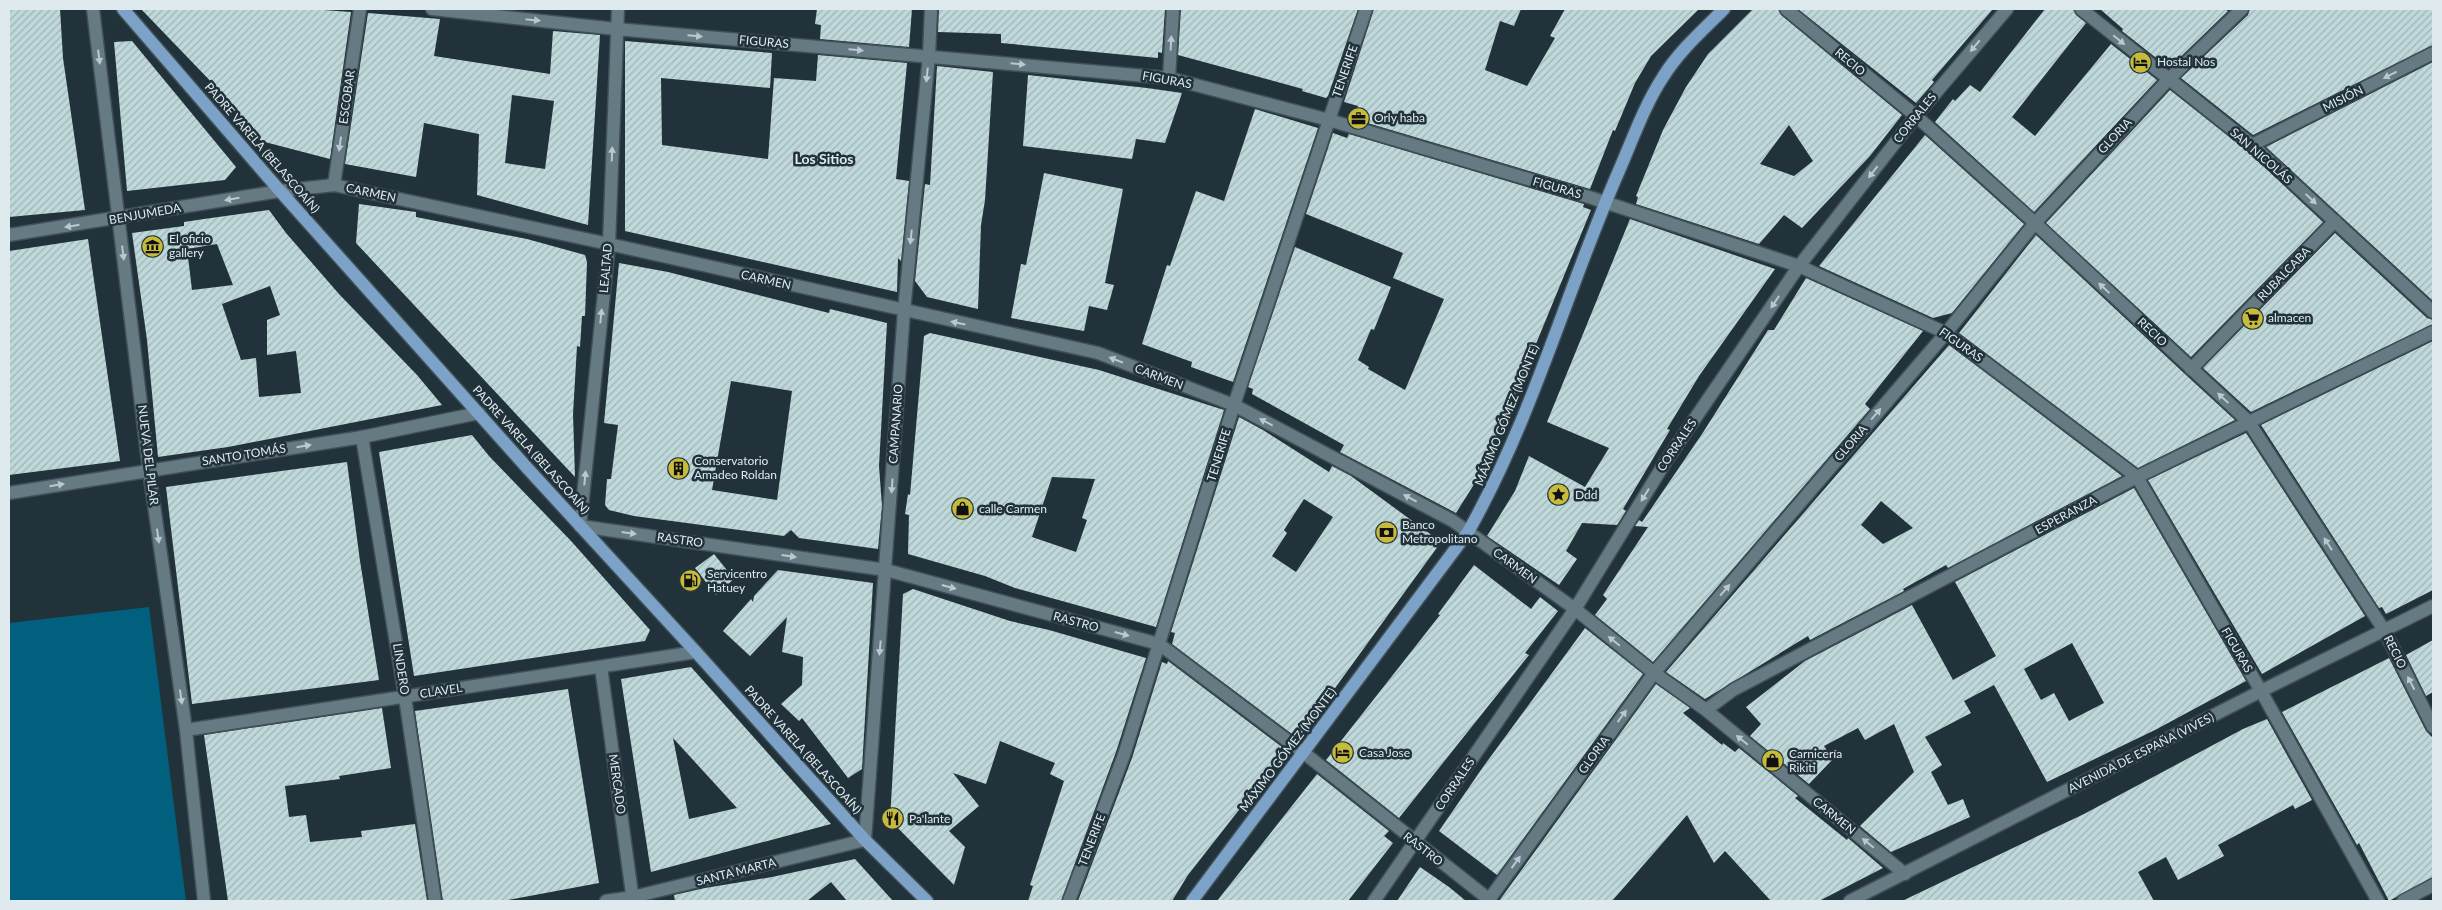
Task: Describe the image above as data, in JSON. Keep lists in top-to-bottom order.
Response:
{
  "streets": {
    "main road": ["PADRE VARELA (BELASCOAÍN)", "MÁXIMO GÓMEZ (MONTE)"],
    "street": [
      "FIGURAS",
      "RECIO",
      "TENERIFE",
      "ESCOBAR",
      "MISIÓN",
      "CORRALES",
      "GLORIA",
      "SAN NICOLÁS",
      "CARMEN",
      "BENJUMEDA",
      "LEALTAD",
      "RUBALCABA",
      "CAMPANARIO",
      "NUEVA DEL PILAR",
      "SANTO TOMÁS",
      "ESPERANZA",
      "RASTRO",
      "LINDERO",
      "CLAVEL",
      "AVENIDA DE ESPAÑA (VIVES)",
      "MERCADO",
      "SANTA MARTA"
    ]
  },
  "crossings": [
    ["FIGURAS", "TENERIFE"],
    ["FIGURAS", "CORRALES"],
    ["FIGURAS", "GLORIA"],
    ["FIGURAS", "LEALTAD"],
    ["FIGURAS", "MÁXIMO GÓMEZ (MONTE)"],
    ["FIGURAS", "CAMPANARIO"],
    ["FIGURAS", "ESPERANZA"],
    ["FIGURAS", "AVENIDA DE ESPAÑA (VIVES)"],
    ["RECIO", "CORRALES"],
    ["RECIO", "GLORIA"],
    ["RECIO", "RUBALCABA"],
    ["RECIO", "ESPERANZA"],
    ["RECIO", "AVENIDA DE ESPAÑA (VIVES)"],
    ["TENERIFE", "CARMEN"],
    ["TENERIFE", "RASTRO"],
    ["ESCOBAR", "CARMEN"],
    ["MISIÓN", "SAN NICOLÁS"],
    ["CORRALES", "CARMEN"],
    ["CORRALES", "RASTRO"],
    ["GLORIA", "SAN NICOLÁS"],
    ["GLORIA", "CARMEN"],
    ["GLORIA", "RASTRO"],
    ["PADRE VARELA (BELASCOAÍN)", "CARMEN"],
    ["PADRE VARELA (BELASCOAÍN)", "BENJUMEDA"],
    ["PADRE VARELA (BELASCOAÍN)", "LEALTAD"],
    ["PADRE VARELA (BELASCOAÍN)", "CAMPANARIO"],
    ["PADRE VARELA (BELASCOAÍN)", "SANTO TOMÁS"],
    ["PADRE VARELA (BELASCOAÍN)", "RASTRO"],
    ["PADRE VARELA (BELASCOAÍN)", "CLAVEL"],
    ["PADRE VARELA (BELASCOAÍN)", "SANTA MARTA"],
    ["SAN NICOLÁS", "RUBALCABA"],
    ["CARMEN", "BENJUMEDA"],
    ["CARMEN", "LEALTAD"],
    ["CARMEN", "MÁXIMO GÓMEZ (MONTE)"],
    ["CARMEN", "CAMPANARIO"],
    ["CARMEN", "ESPERANZA"],
    ["CARMEN", "AVENIDA DE ESPAÑA (VIVES)"],
    ["BENJUMEDA", "NUEVA DEL PILAR"],
    ["LEALTAD", "RASTRO"],
    ["MÁXIMO GÓMEZ (MONTE)", "RASTRO"],
    ["CAMPANARIO", "RASTRO"],
    ["CAMPANARIO", "SANTA MARTA"],
    ["NUEVA DEL PILAR", "SANTO TOMÁS"],
    ["NUEVA DEL PILAR", "CLAVEL"],
    ["SANTO TOMÁS", "LINDERO"],
    ["LINDERO", "CLAVEL"],
    ["CLAVEL", "MERCADO"],
    ["MERCADO", "SANTA MARTA"]
  ],
  "one_way": [
    "RECIO",
    "ESCOBAR",
    "MISIÓN",
    "CORRALES",
    "GLORIA",
    "SAN NICOLÁS",
    "CARMEN",
    "BENJUMEDA",
    "LEALTAD",
    "CAMPANARIO",
    "NUEVA DEL PILAR",
    "SANTO TOMÁS",
    "RASTRO"
  ],
  "districts": ["Los Sitios"],
  "places": {
    "hotel": ["Hostal Nos", "Casa Jose"],
    "office": ["Orly haba"],
    "museum": ["El oficio gallery"],
    "supermarket": ["almacen"],
    "building": ["Conservatorio Amadeo Roldan"],
    "place": ["Ddd"],
    "shop": ["calle Carmen", "Carnicería Rikiti"],
    "bank": ["Banco Metropolitano"],
    "fuel station": ["Servicentro Hatuey"],
    "restaurant": ["Pa'lante"]
  }
}
